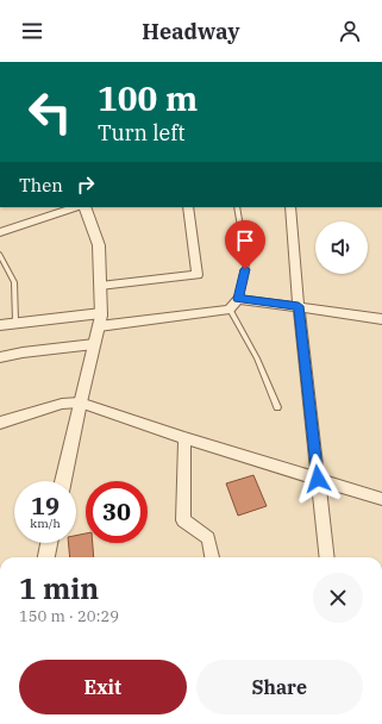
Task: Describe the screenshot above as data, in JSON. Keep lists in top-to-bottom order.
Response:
{
  "page": {
    "header": "Headway",
    "turn": ["100 m", "Turn left"],
    "then": "Then",
    "speed": "19 km/h",
    "limit": "30",
    "heading": ["1 min", "150 m · 20:29"],
    "buttons": ["Exit", "Share"]
  }
}
